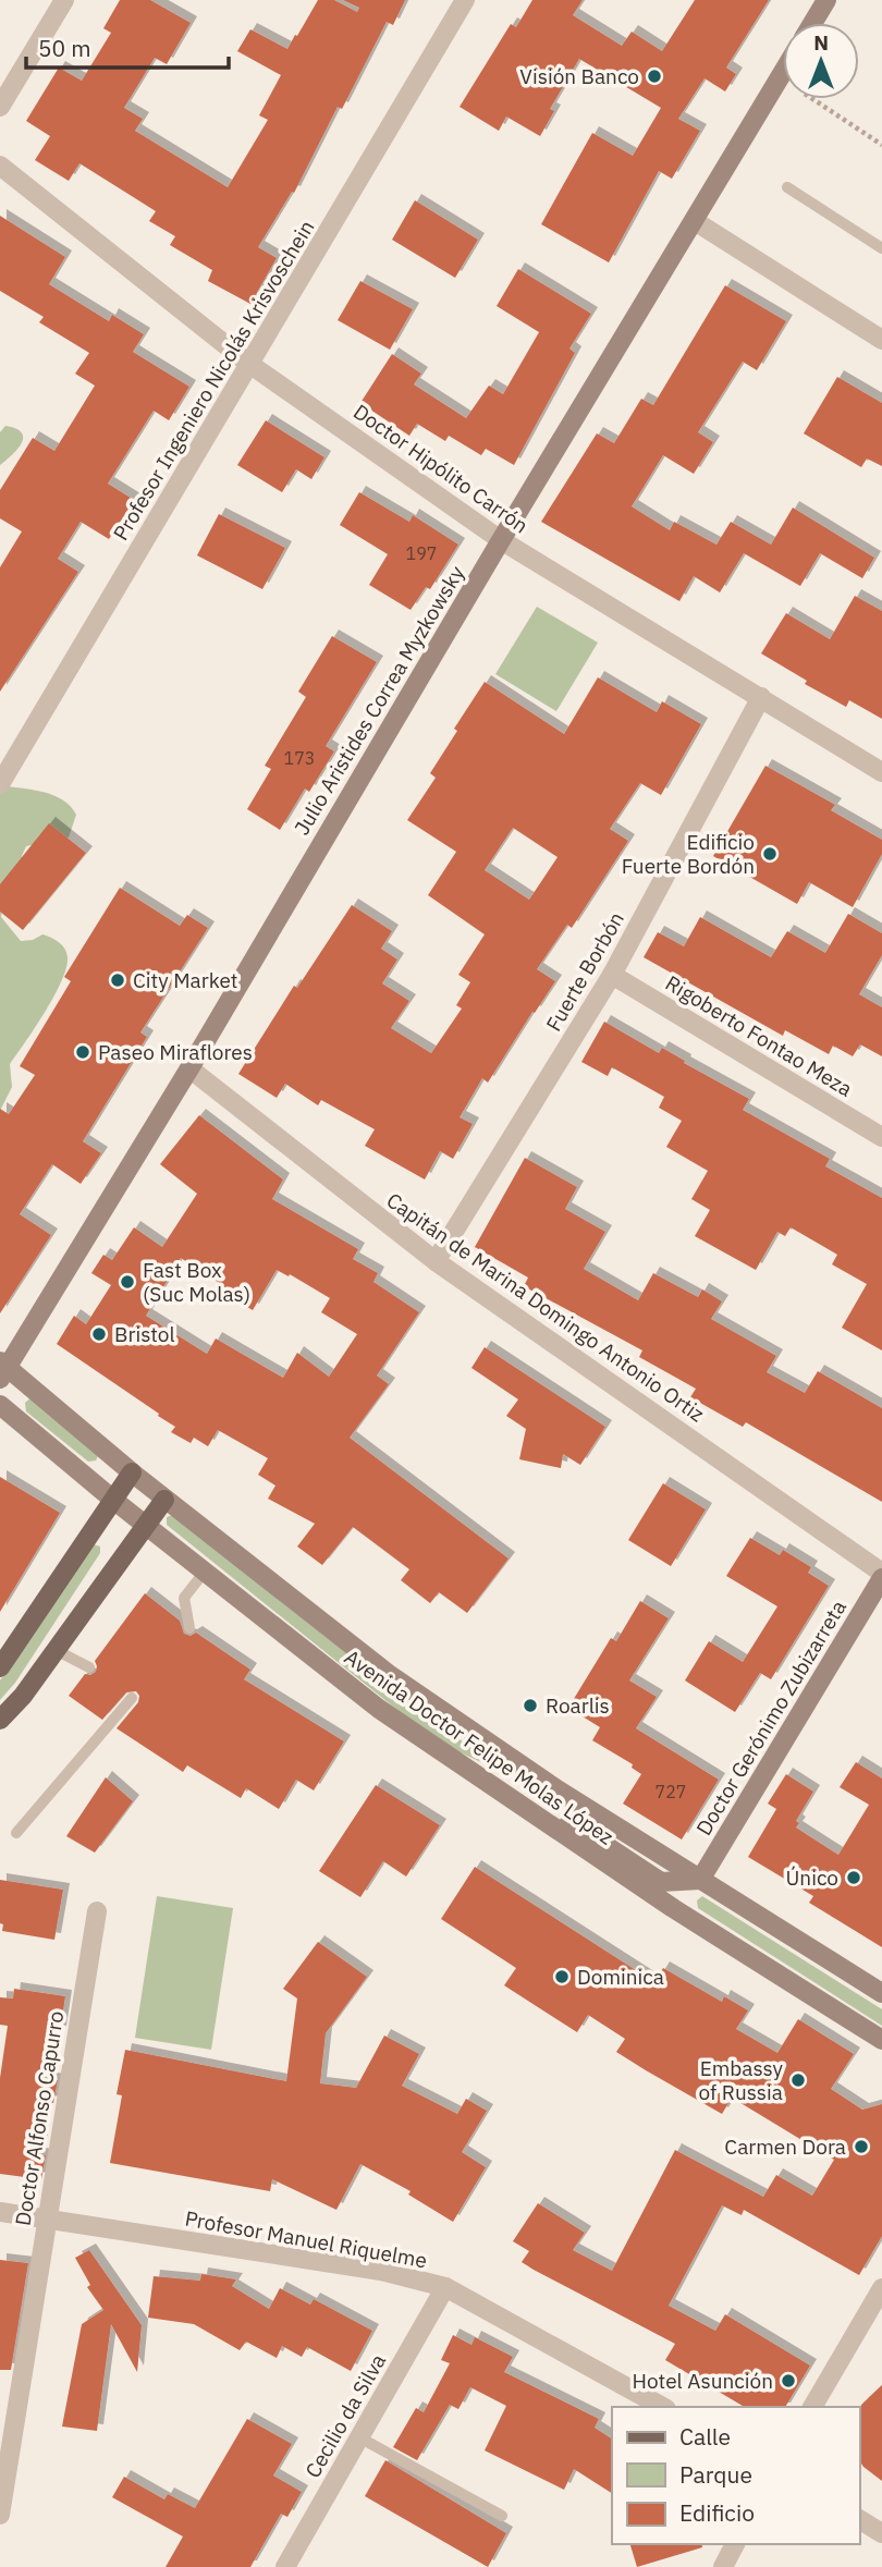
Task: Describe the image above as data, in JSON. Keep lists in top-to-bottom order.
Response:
{
  "streets": {
    "main road": ["Julio Aristides Correa Myzkowsky", "Doctor Gerónimo Zubizarreta", "Avenida Doctor Felipe Molas López"],
    "street": [
      "Profesor Ingeniero Nicolás Krisvoschein",
      "Doctor Hipólito Carrón",
      "Fuerte Borbón",
      "Rigoberto Fontao Meza",
      "Capitán de Marina Domingo Antonio Ortiz",
      "Doctor Alfonso Capurro",
      "Profesor Manuel Riquelme",
      "Cecilio da Silva"
    ]
  },
  "crossings": [
    ["Profesor Ingeniero Nicolás Krisvoschein", "Doctor Hipólito Carrón"],
    ["Doctor Hipólito Carrón", "Julio Aristides Correa Myzkowsky"],
    ["Doctor Hipólito Carrón", "Fuerte Borbón"],
    ["Julio Aristides Correa Myzkowsky", "Capitán de Marina Domingo Antonio Ortiz"],
    ["Julio Aristides Correa Myzkowsky", "Avenida Doctor Felipe Molas López"],
    ["Fuerte Borbón", "Rigoberto Fontao Meza"],
    ["Fuerte Borbón", "Capitán de Marina Domingo Antonio Ortiz"],
    ["Capitán de Marina Domingo Antonio Ortiz", "Doctor Gerónimo Zubizarreta"],
    ["Doctor Gerónimo Zubizarreta", "Avenida Doctor Felipe Molas López"],
    ["Doctor Alfonso Capurro", "Profesor Manuel Riquelme"],
    ["Profesor Manuel Riquelme", "Cecilio da Silva"]
  ],
  "places": [
    "Visión Banco",
    "Edificio Fuerte Bordón",
    "City Market",
    "Paseo Miraflores",
    "Fast Box (Suc Molas)",
    "Bristol",
    "Roarlis",
    "Único",
    "Dominica",
    "Embassy of Russia",
    "Carmen Dora",
    "Hotel Asunción"
  ],
  "house_numbers": ["197", "173", "727"],
  "legend": ["Calle", "Parque", "Edificio"],
  "scale_bar": "50 m",
  "north": "top"
}
